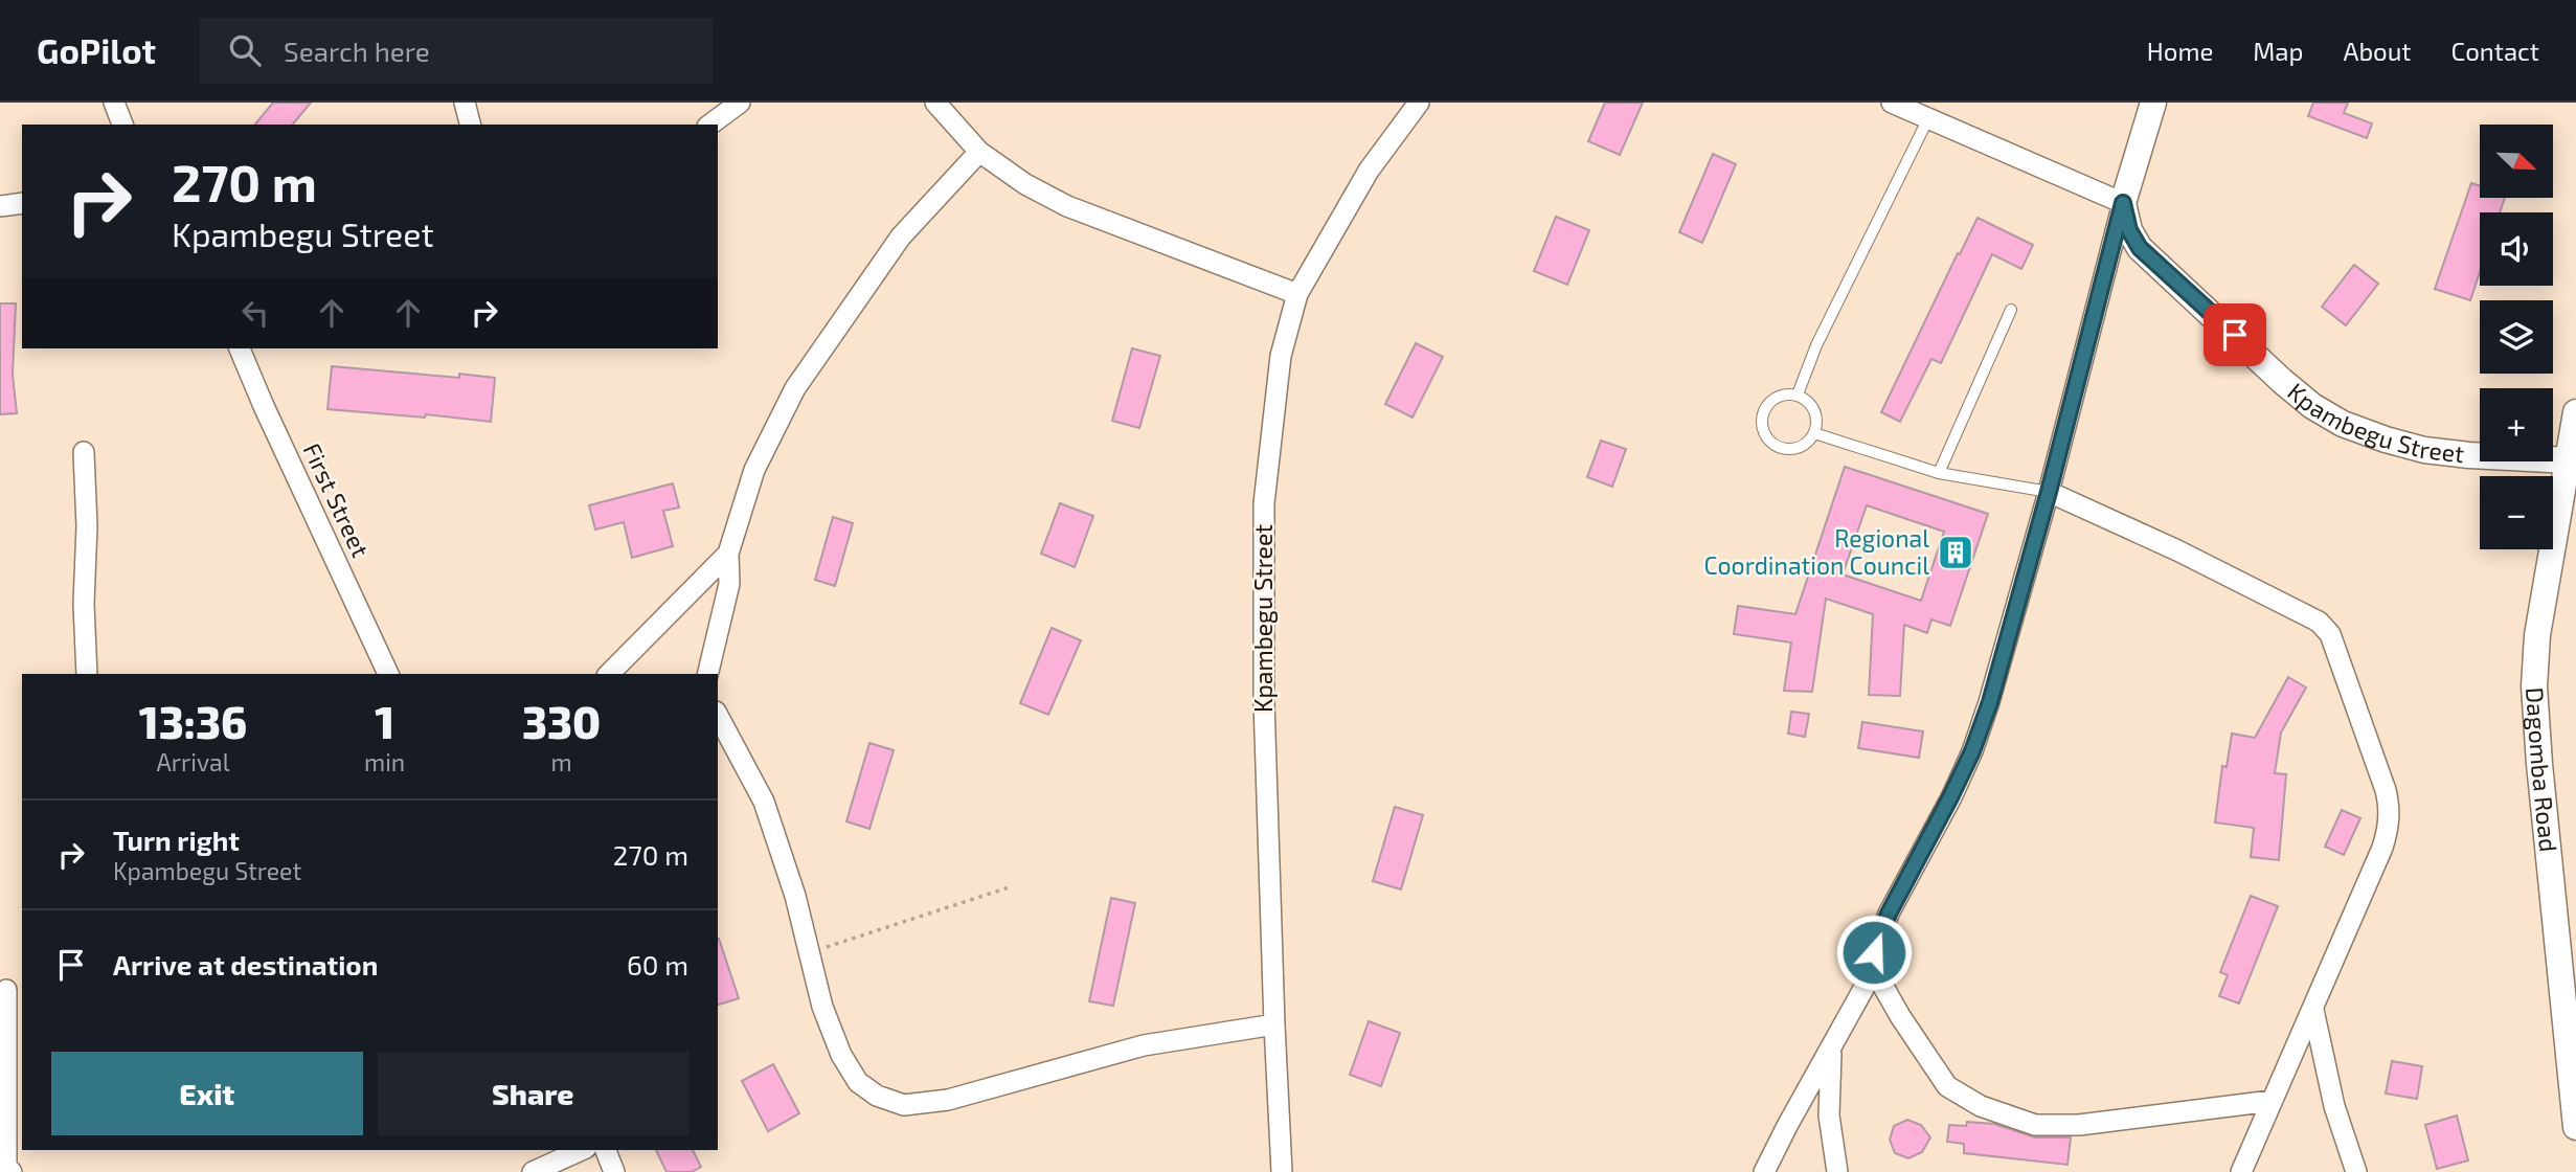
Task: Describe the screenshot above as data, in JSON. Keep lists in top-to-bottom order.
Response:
{
  "streets": {
    "street": ["Kpambegu Street", "First Street", "Dagomba Road"]
  },
  "crossings": [
    ["Kpambegu Street", "Dagomba Road"]
  ],
  "places": {
    "building": ["Regional Coordination Council"]
  },
  "north": "bottom right",
  "page": {
    "header": "GoPilot",
    "search": "Search here",
    "nav": [
      "Home",
      "Map",
      "About",
      "Contact"
    ],
    "map_buttons": ["+", "−"],
    "turn": ["270 m", "Kpambegu Street"],
    "eta": [
      "13:36",
      "Arrival",
      "1",
      "min",
      "330",
      "m"
    ],
    "list": [
      {
        "name": "Turn right",
        "note": "Kpambegu Street",
        "value": "270 m"
      },
      {
        "name": "Arrive at destination",
        "value": "60 m"
      }
    ],
    "buttons": ["Exit", "Share"]
  }
}
